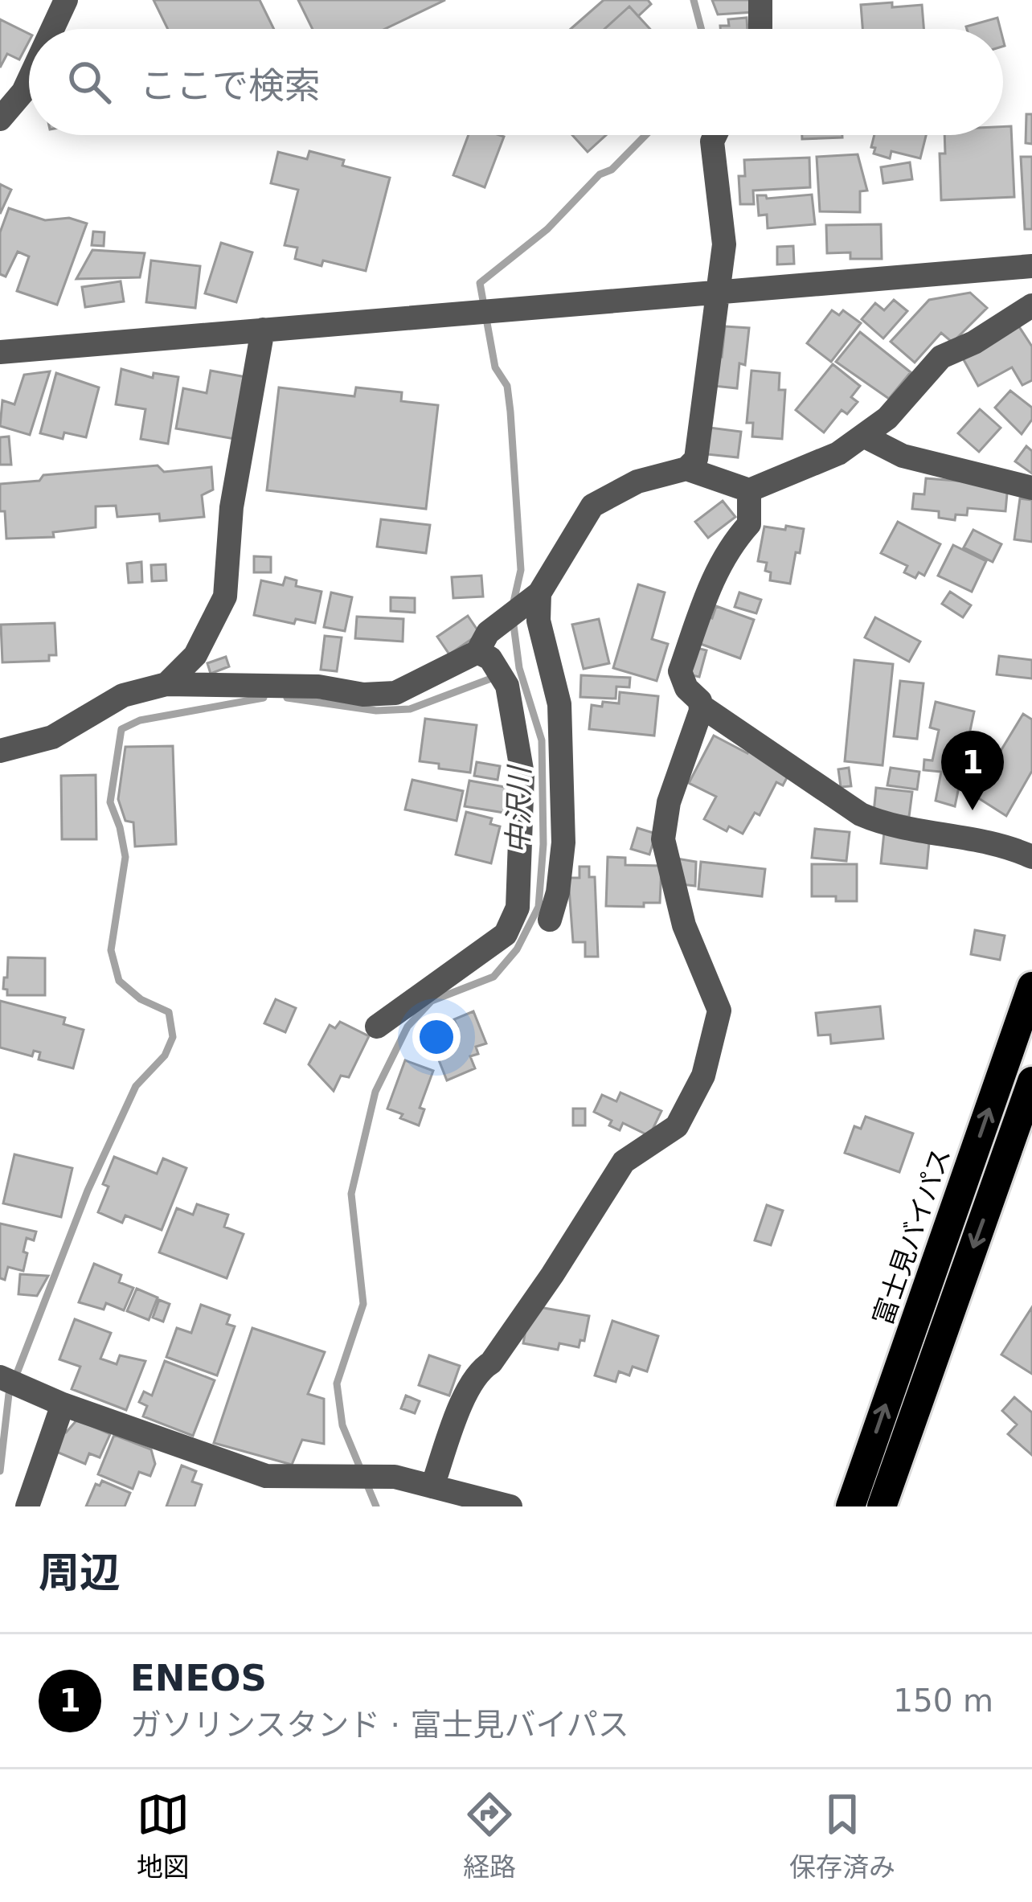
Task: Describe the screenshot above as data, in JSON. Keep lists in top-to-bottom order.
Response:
{
  "streets": {
    "highway": ["富士見バイパス"]
  },
  "water": ["中沢川"],
  "page": {
    "search": "ここで検索",
    "pins": "1",
    "heading": "周辺",
    "list": [
      {
        "mark": "1",
        "name": "ENEOS",
        "note": "ガソリンスタンド · 富士見バイパス",
        "value": "150 m"
      }
    ],
    "nav": ["地図", "経路", "保存済み"]
  }
}
